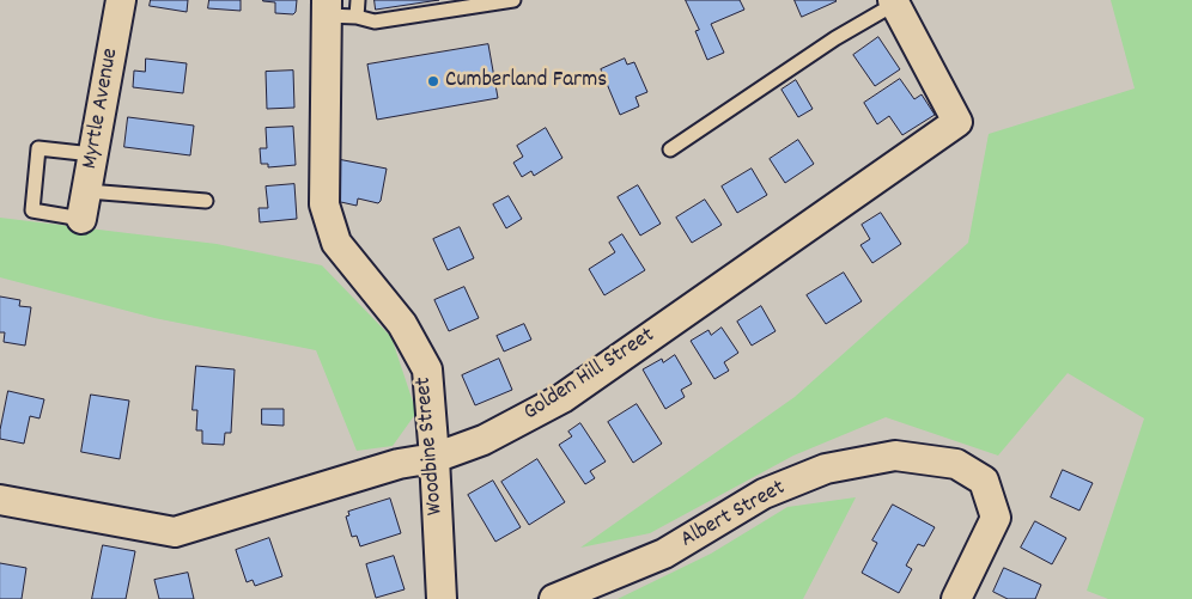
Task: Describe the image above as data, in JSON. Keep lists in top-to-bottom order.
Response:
{
  "streets": {
    "street": [
      "Myrtle Avenue",
      "Golden Hill Street",
      "Woodbine Street",
      "Albert Street"
    ]
  },
  "crossings": [
    ["Golden Hill Street", "Woodbine Street"]
  ],
  "places": ["Cumberland Farms"]
}
